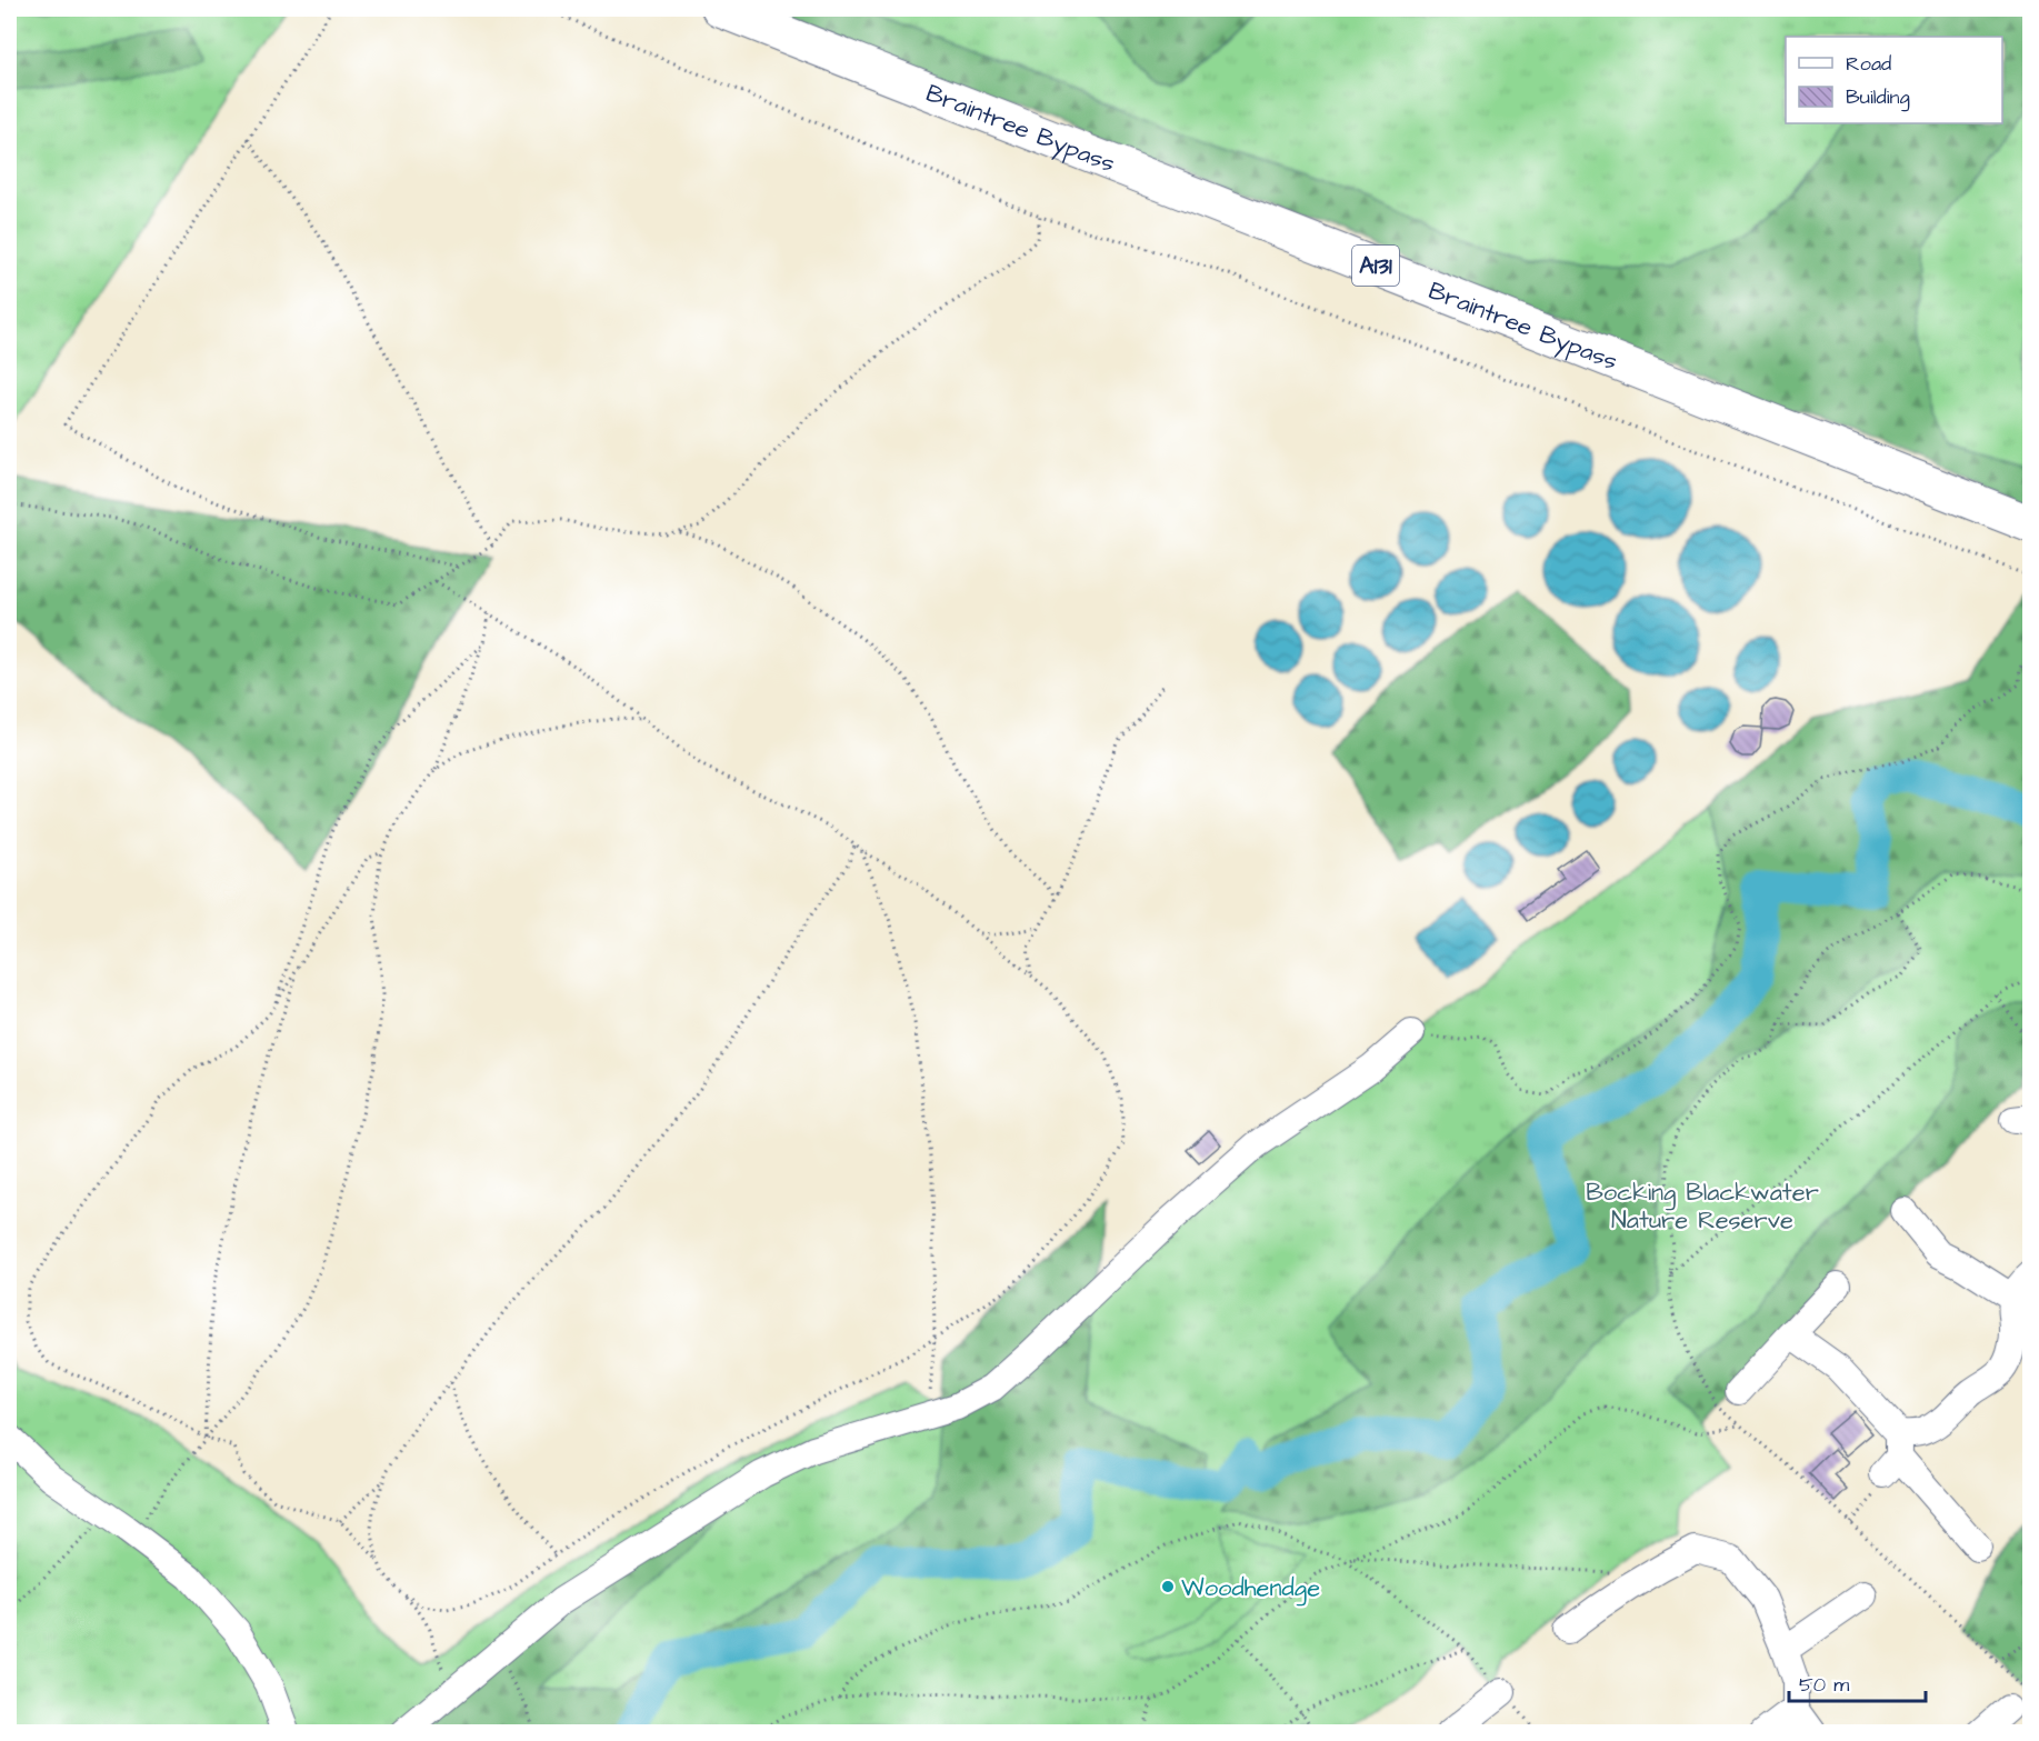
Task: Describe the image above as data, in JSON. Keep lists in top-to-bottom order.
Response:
{
  "streets": {
    "highway": ["Braintree Bypass", "A131"]
  },
  "parks": ["Bocking Blackwater Nature Reserve"],
  "places": ["Woodhendge"],
  "legend": ["Road", "Building"],
  "scale_bar": "50 m"
}
